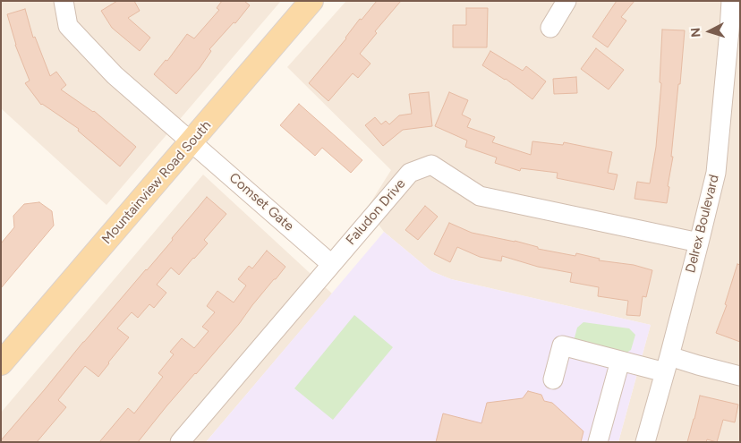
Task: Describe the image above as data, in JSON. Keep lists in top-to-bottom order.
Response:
{
  "streets": {
    "main road": ["Mountainview Road South"],
    "street": ["Comset Gate", "Faludon Drive", "Delrex Boulevard"]
  },
  "crossings": [
    ["Mountainview Road South", "Comset Gate"],
    ["Comset Gate", "Faludon Drive"],
    ["Faludon Drive", "Delrex Boulevard"]
  ],
  "north": "left"
}
